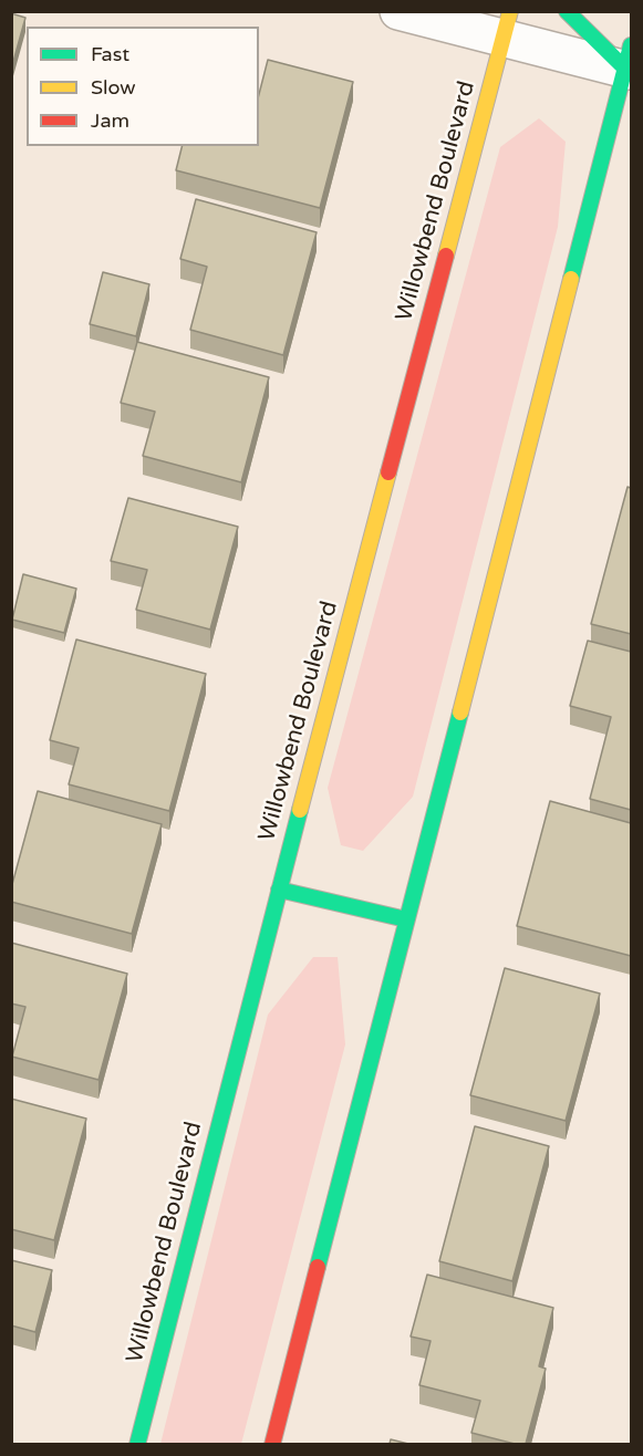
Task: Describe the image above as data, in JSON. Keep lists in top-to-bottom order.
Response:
{
  "streets": {
    "main road": ["Willowbend Boulevard"]
  },
  "legend": ["Fast", "Slow", "Jam"]
}
